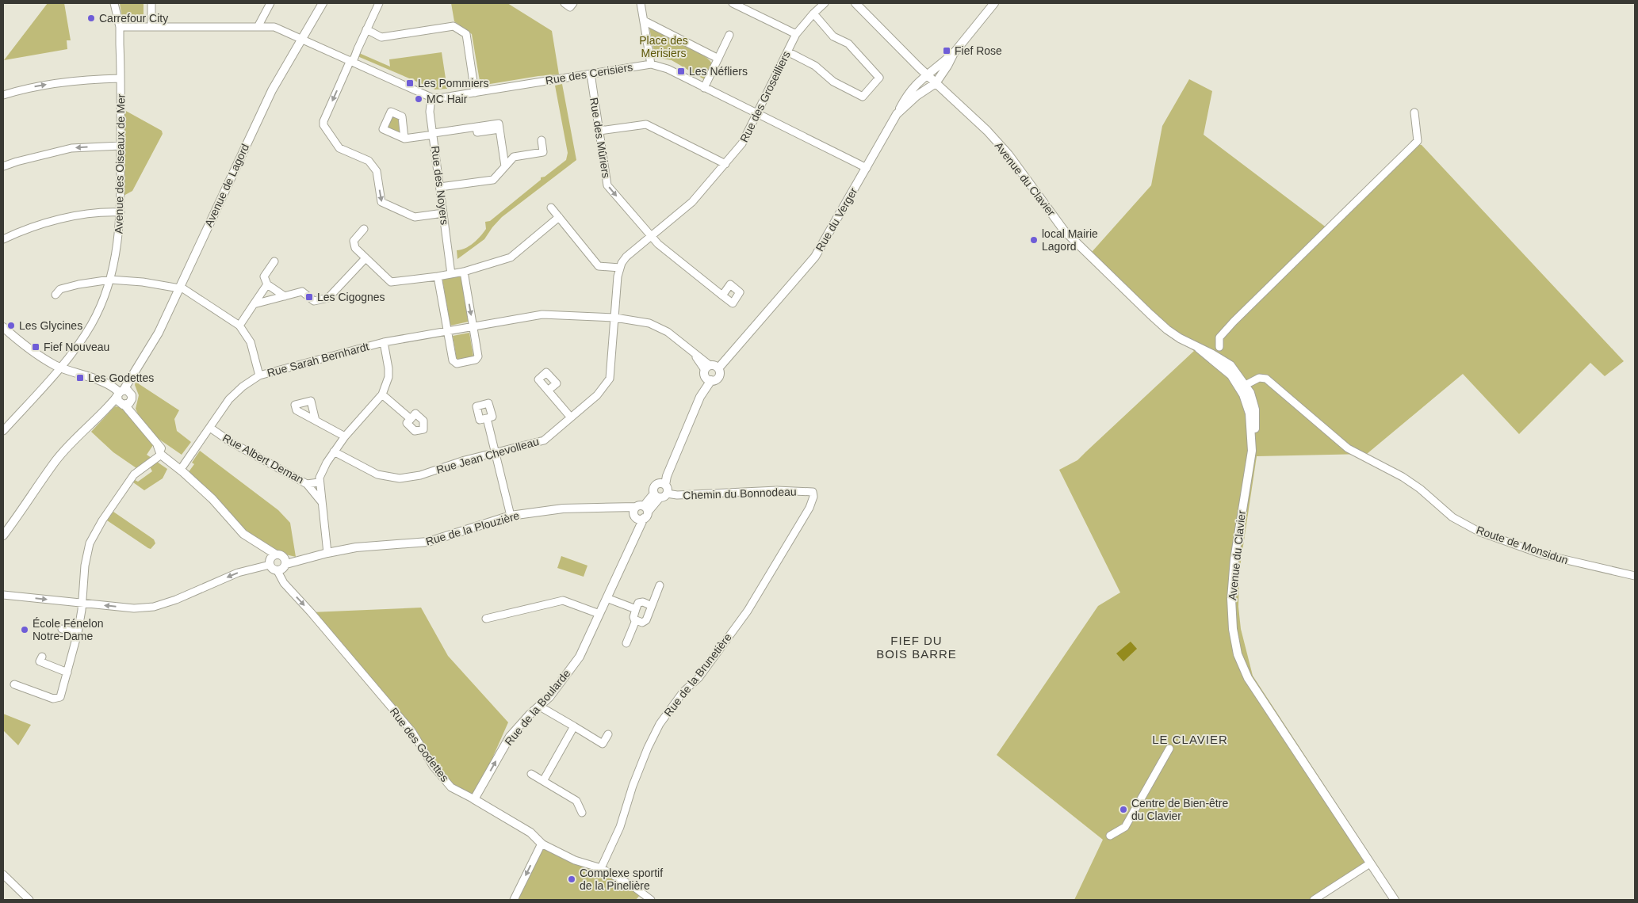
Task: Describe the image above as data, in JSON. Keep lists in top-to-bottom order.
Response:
{
  "streets": {
    "street": [
      "Rue des Cerisiers",
      "Rue des Groseilliers",
      "Rue des Mûriers",
      "Avenue des Oiseaux de Mer",
      "Avenue du Clavier",
      "Avenue de Lagord",
      "Rue des Noyers",
      "Rue du Verger",
      "Rue Sarah Bernhardt",
      "Rue Jean Chevolleau",
      "Rue Albert Deman",
      "Chemin du Bonnodeau",
      "Rue de la Plouzière",
      "Route de Monsidun",
      "Rue de la Brunetière",
      "Rue de la Boularde",
      "Rue des Godettes"
    ]
  },
  "crossings": [
    ["Rue des Cerisiers", "Rue des Groseilliers"],
    ["Rue des Cerisiers", "Rue des Mûriers"],
    ["Rue des Cerisiers", "Avenue des Oiseaux de Mer"],
    ["Rue des Cerisiers", "Avenue de Lagord"],
    ["Rue des Cerisiers", "Rue des Noyers"],
    ["Rue des Cerisiers", "Rue du Verger"],
    ["Rue des Groseilliers", "Rue des Mûriers"],
    ["Rue des Groseilliers", "Rue Jean Chevolleau"],
    ["Avenue du Clavier", "Rue du Verger"],
    ["Avenue du Clavier", "Route de Monsidun"],
    ["Rue du Verger", "Rue Sarah Bernhardt"],
    ["Rue Sarah Bernhardt", "Rue Jean Chevolleau"],
    ["Rue Sarah Bernhardt", "Rue Albert Deman"],
    ["Chemin du Bonnodeau", "Rue de la Brunetière"],
    ["Rue de la Plouzière", "Rue de la Boularde"],
    ["Rue de la Plouzière", "Rue des Godettes"],
    ["Rue de la Brunetière", "Rue des Godettes"],
    ["Rue de la Boularde", "Rue des Godettes"]
  ],
  "one_way": ["Rue des Mûriers", "Rue des Godettes"],
  "districts": ["FIEF DU BOIS BARRE", "LE CLAVIER"],
  "parks": ["Place des Merisiers"],
  "places": {
    "other": [
      "Carrefour City",
      "MC Hair",
      "local Mairie Lagord",
      "Les Glycines",
      "École Fénelon Notre-Dame",
      "Centre de Bien-être du Clavier",
      "Complexe sportif de la Pinelière"
    ],
    "transit": [
      "Fief Rose",
      "Les Néfliers",
      "Les Pommiers",
      "Les Cigognes",
      "Fief Nouveau",
      "Les Godettes"
    ]
  }
}
